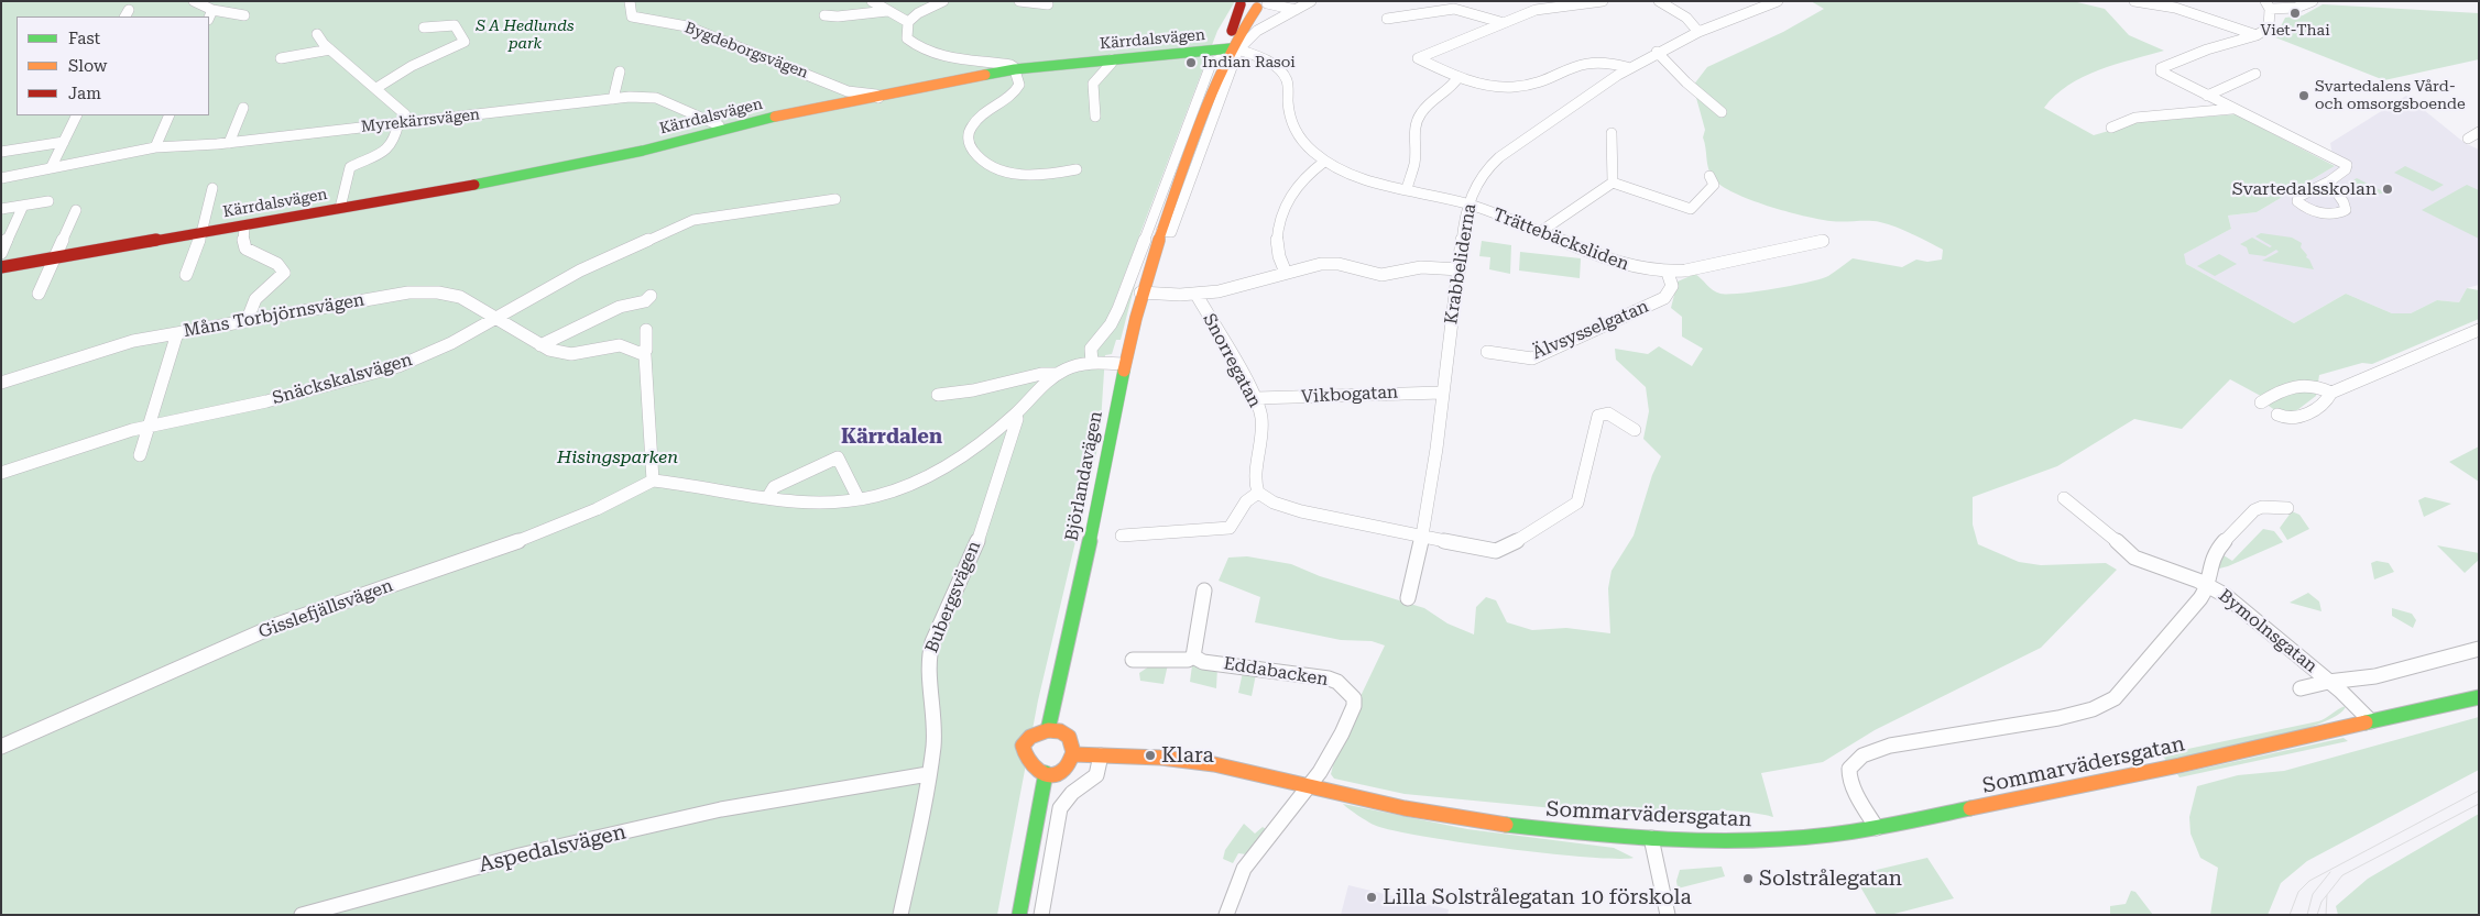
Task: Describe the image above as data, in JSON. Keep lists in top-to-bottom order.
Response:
{
  "streets": {
    "street": [
      "Kärrdalsvägen",
      "Bygdeborgsvägen",
      "Myrekärrsvägen",
      "Trättebäcksliden",
      "Krabbeliderna",
      "Måns Torbjörnsvägen",
      "Älvsysselgatan",
      "Snorregatan",
      "Snäckskalsvägen",
      "Vikbogatan",
      "Björlandavägen",
      "Bubergsvägen",
      "Gisslefjällsvägen",
      "Bymolnsgatan",
      "Eddabacken",
      "Sommarvädersgatan",
      "Aspedalsvägen"
    ]
  },
  "crossings": [
    ["Kärrdalsvägen", "Bygdeborgsvägen"],
    ["Kärrdalsvägen", "Myrekärrsvägen"],
    ["Kärrdalsvägen", "Trättebäcksliden"],
    ["Kärrdalsvägen", "Björlandavägen"],
    ["Trättebäcksliden", "Krabbeliderna"],
    ["Trättebäcksliden", "Älvsysselgatan"],
    ["Trättebäcksliden", "Björlandavägen"],
    ["Krabbeliderna", "Vikbogatan"],
    ["Måns Torbjörnsvägen", "Snäckskalsvägen"],
    ["Snorregatan", "Vikbogatan"],
    ["Björlandavägen", "Sommarvädersgatan"],
    ["Bubergsvägen", "Aspedalsvägen"],
    ["Bymolnsgatan", "Sommarvädersgatan"],
    ["Eddabacken", "Sommarvädersgatan"]
  ],
  "districts": ["Kärrdalen"],
  "parks": ["S A Hedlunds park", "Hisingsparken"],
  "places": [
    "Viet-Thai",
    "Indian Rasoi",
    "Svartedalens Vård- och omsorgsboende",
    "Svartedalsskolan",
    "Klara",
    "Solstrålegatan",
    "Lilla Solstrålegatan 10 förskola"
  ],
  "legend": ["Fast", "Slow", "Jam"]
}
